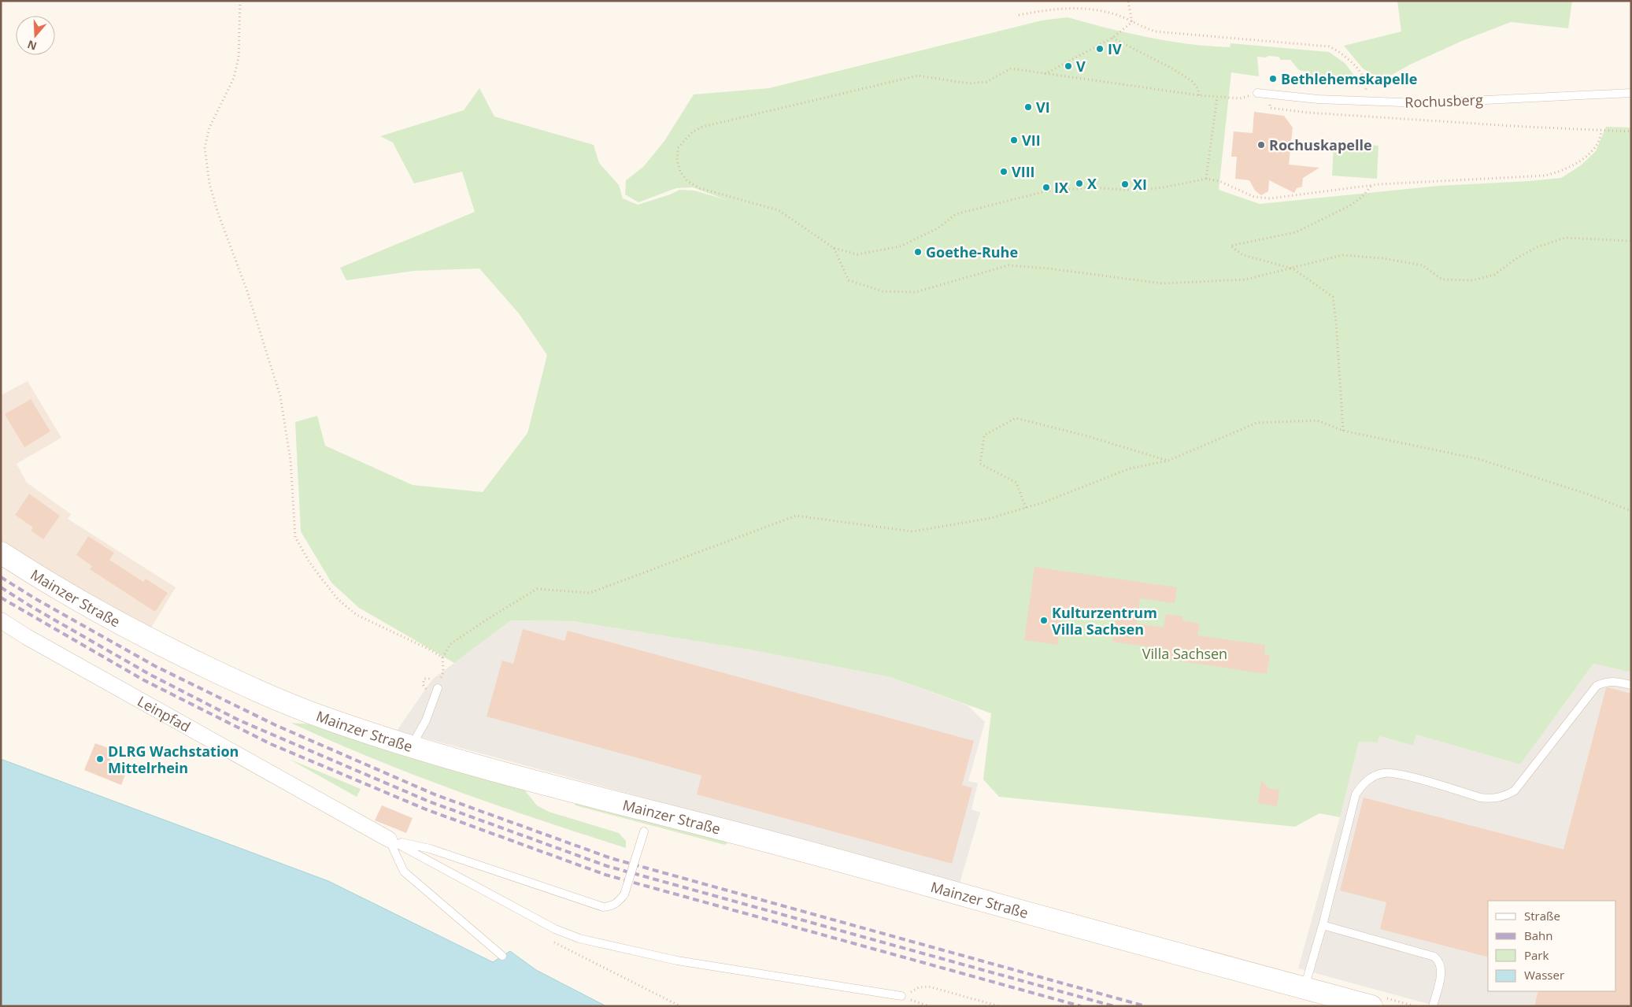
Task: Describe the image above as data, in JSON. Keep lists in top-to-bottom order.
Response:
{
  "streets": {
    "main road": ["Mainzer Straße"],
    "street": ["Leinpfad"],
    "lane": ["Rochusberg"]
  },
  "parks": ["Villa Sachsen"],
  "places": [
    "IV",
    "V",
    "Bethlehemskapelle",
    "VI",
    "VII",
    "Rochuskapelle",
    "VIII",
    "X",
    "XI",
    "IX",
    "Goethe-Ruhe",
    "Kulturzentrum Villa Sachsen",
    "DLRG Wachstation Mittelrhein"
  ],
  "legend": [
    "Straße",
    "Bahn",
    "Park",
    "Wasser"
  ],
  "north": "bottom"
}
